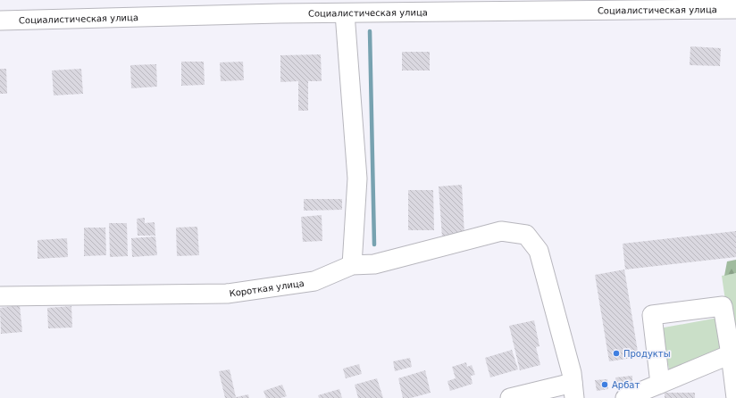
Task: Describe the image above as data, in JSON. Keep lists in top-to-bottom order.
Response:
{
  "streets": {
    "street": ["Социалистическая улица", "Короткая улица"]
  },
  "places": ["Продукты", "Арбат"]
}
